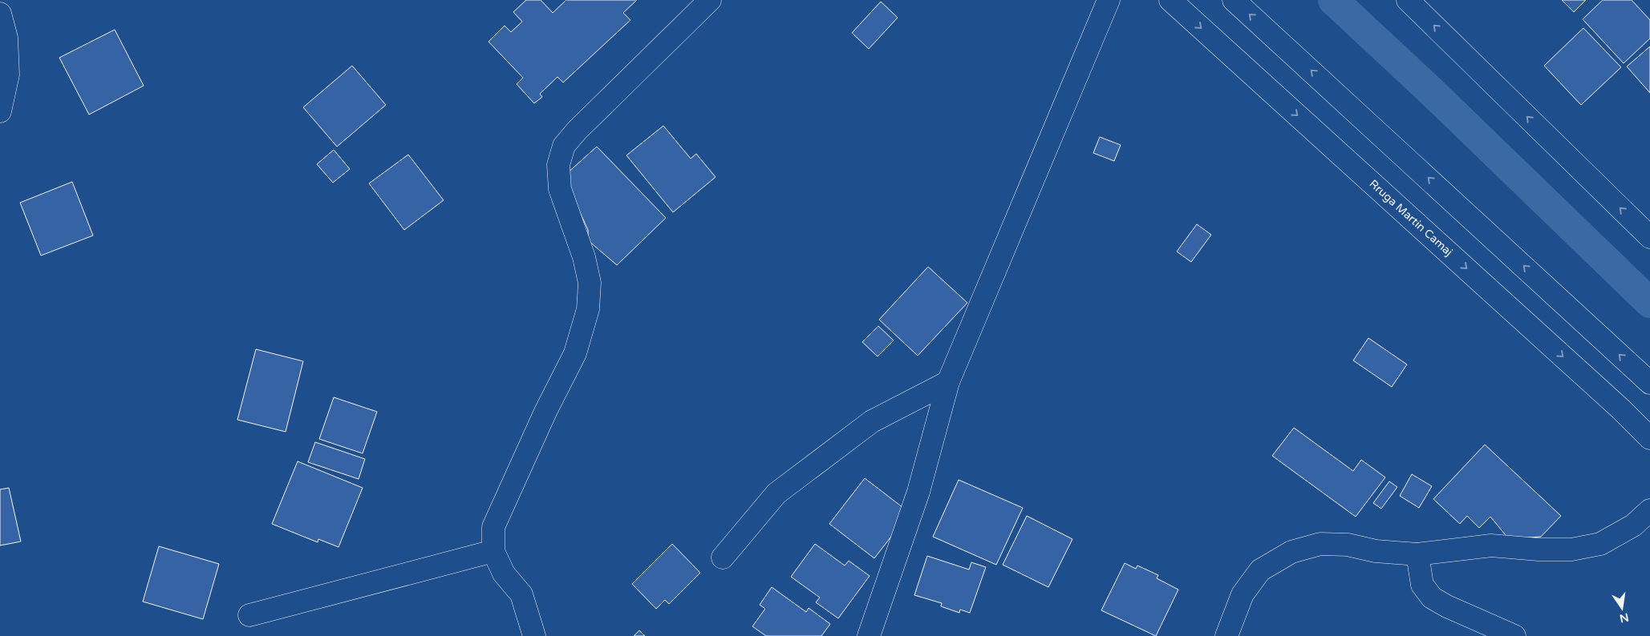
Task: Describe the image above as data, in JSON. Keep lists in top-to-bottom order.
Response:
{
  "streets": {
    "main road": ["Rruga Martin Camaj"]
  },
  "north": "bottom"
}
